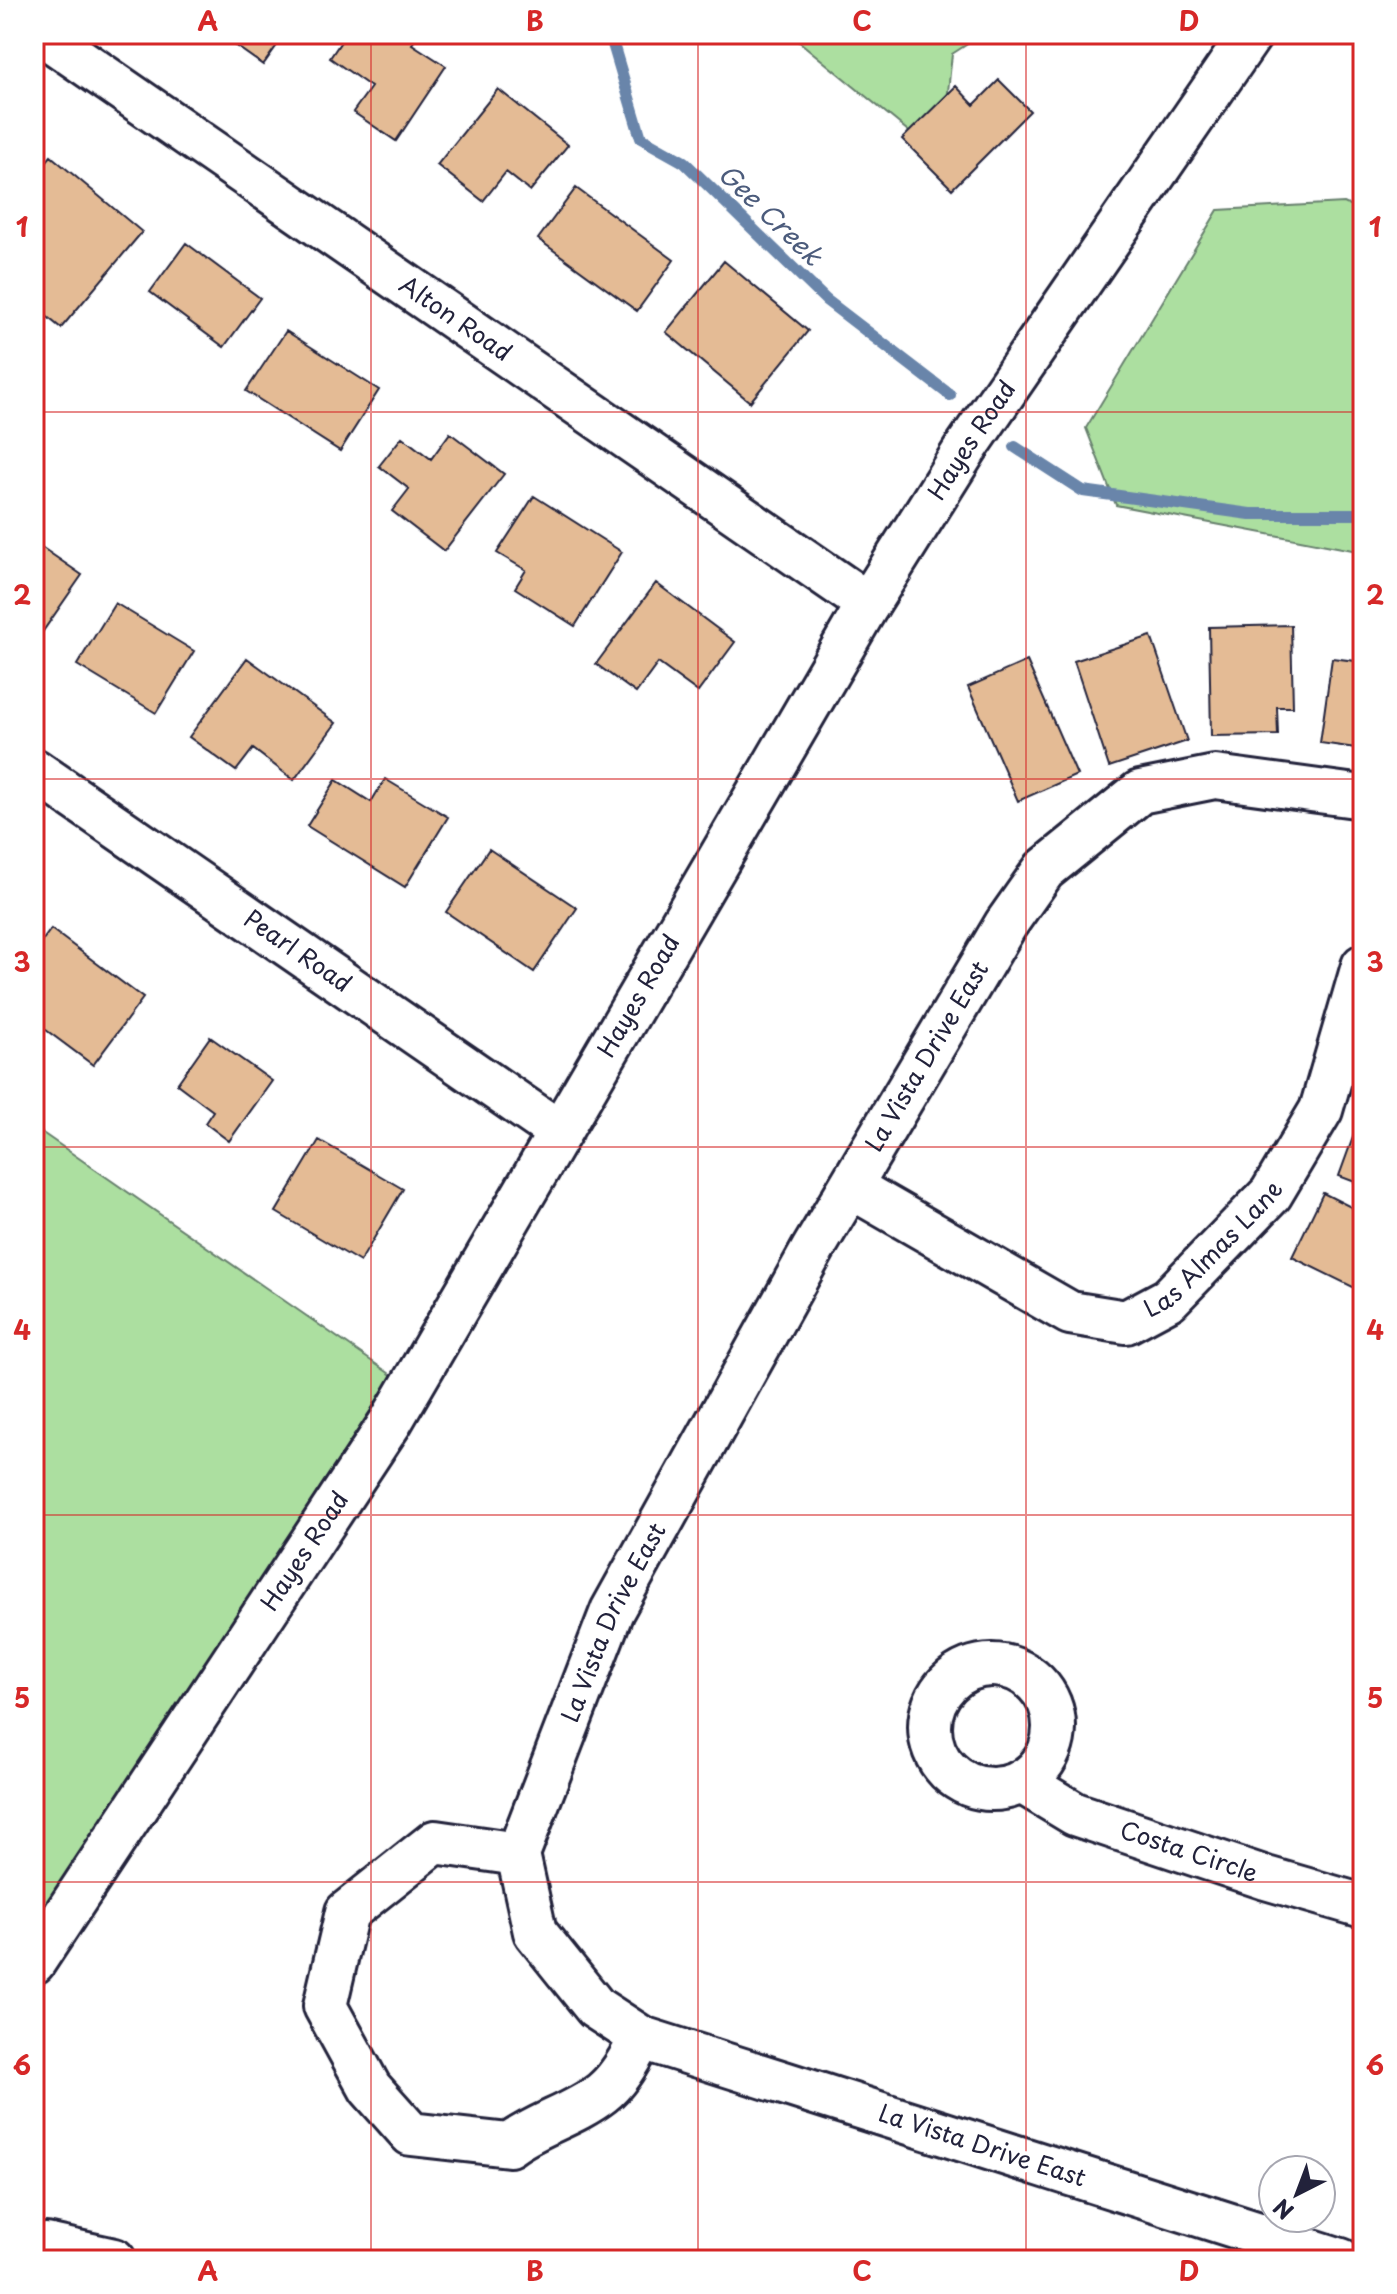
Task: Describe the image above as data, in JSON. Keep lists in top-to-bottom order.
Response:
{
  "streets": {
    "street": [
      "Alton Road",
      "Hayes Road",
      "Pearl Road",
      "La Vista Drive East",
      "Las Almas Lane",
      "Costa Circle"
    ]
  },
  "crossings": [
    ["Alton Road", "Hayes Road"],
    ["Hayes Road", "Pearl Road"],
    ["La Vista Drive East", "Las Almas Lane"]
  ],
  "water": ["Gee Creek"],
  "north": "bottom left",
  "grid": {
    "columns": [
      "A",
      "B",
      "C",
      "D"
    ],
    "rows": [
      "1",
      "2",
      "3",
      "4",
      "5",
      "6"
    ]
  }
}
